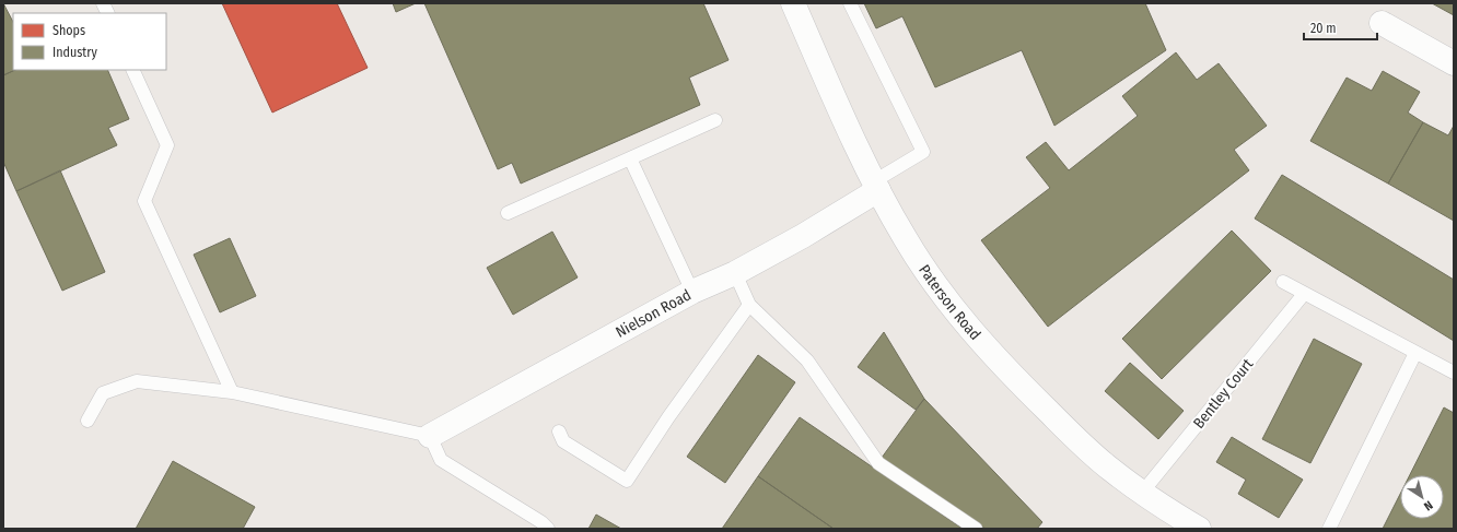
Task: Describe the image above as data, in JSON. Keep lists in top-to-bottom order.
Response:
{
  "streets": {
    "street": ["Paterson Road", "Nielson Road"],
    "lane": ["Bentley Court"]
  },
  "crossings": [
    ["Paterson Road", "Nielson Road"],
    ["Paterson Road", "Bentley Court"]
  ],
  "legend": ["Shops", "Industry"],
  "scale_bar": "20 m",
  "north": "bottom right"
}
